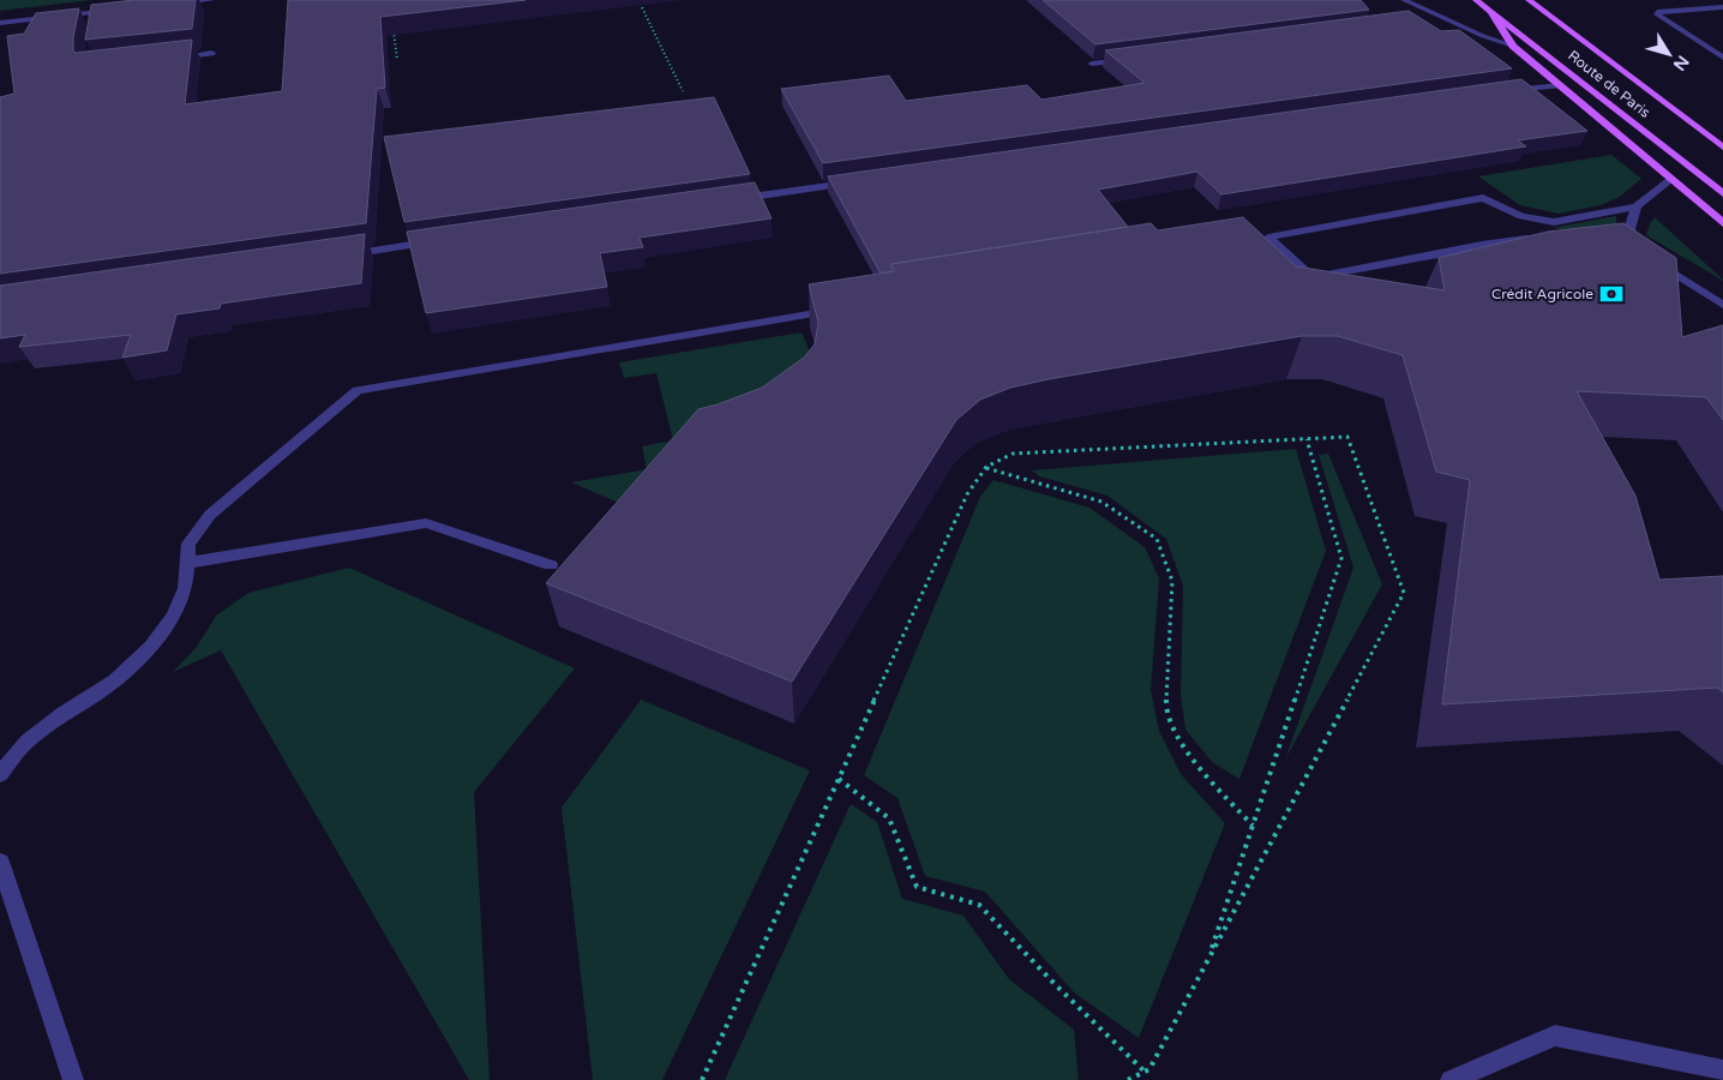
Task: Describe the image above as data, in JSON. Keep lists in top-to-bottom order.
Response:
{
  "streets": {
    "main road": ["Route de Paris"]
  },
  "places": {
    "bank": ["Crédit Agricole"]
  },
  "north": "bottom right"
}
